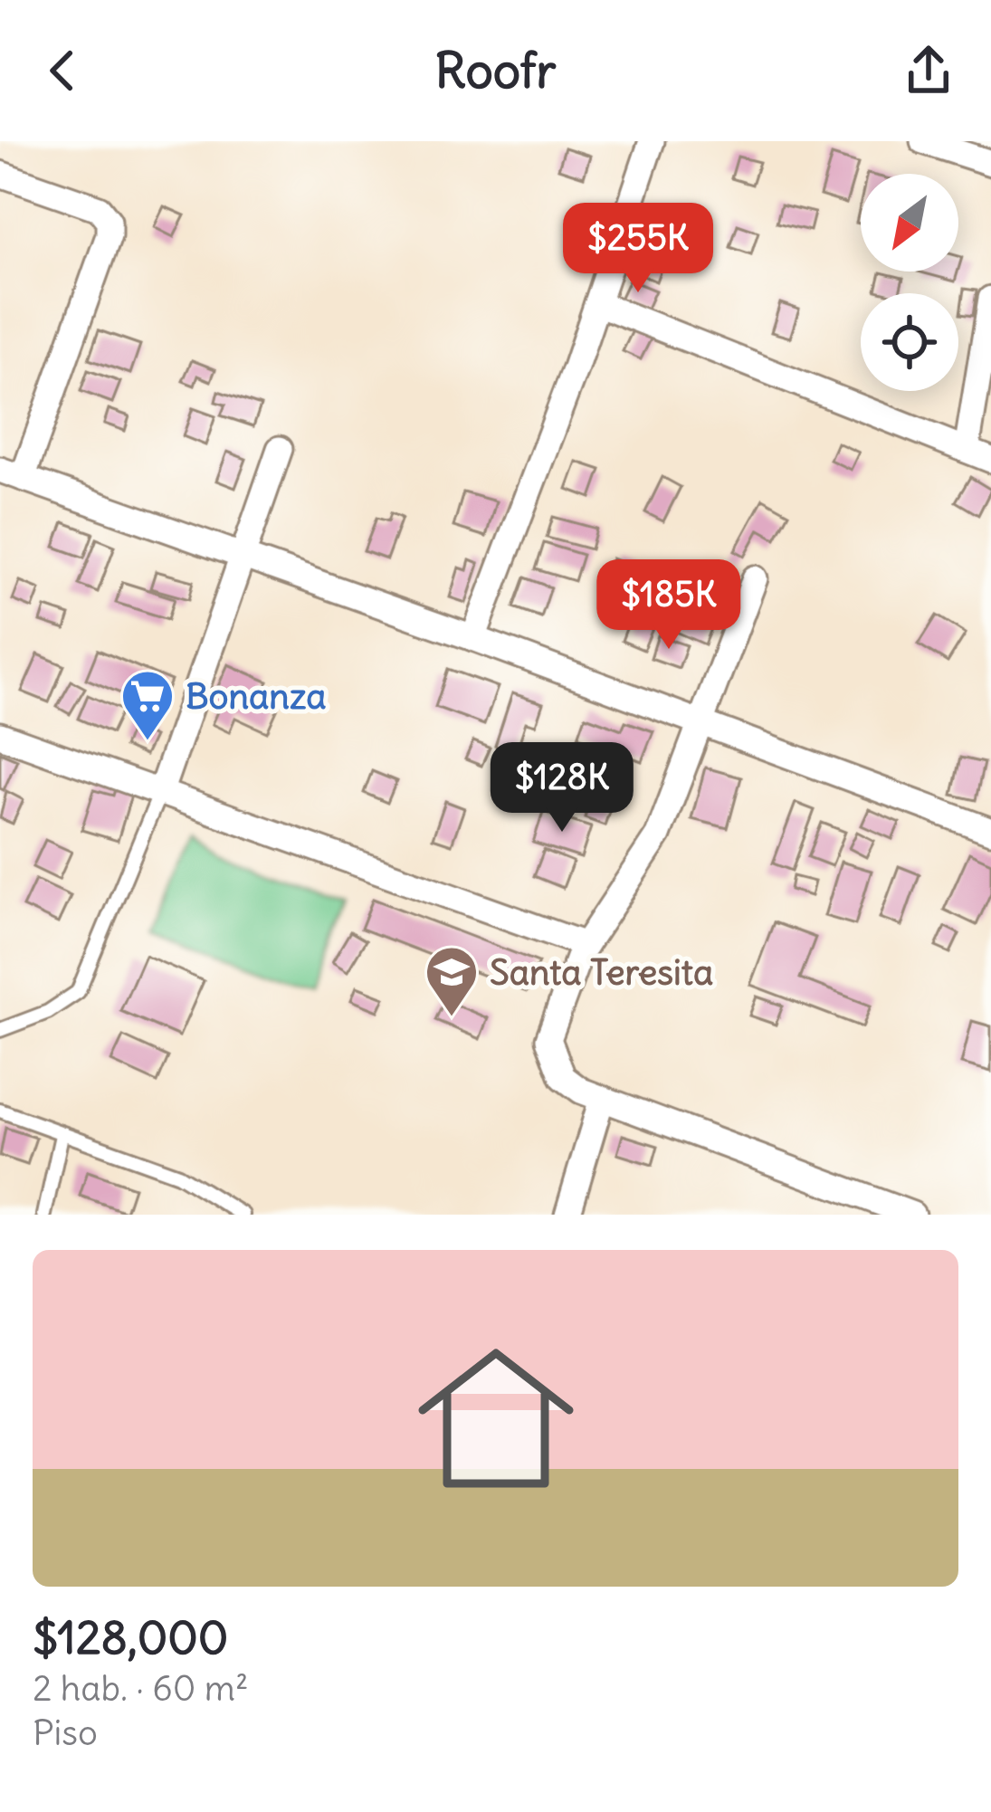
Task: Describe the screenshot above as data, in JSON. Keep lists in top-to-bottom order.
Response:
{
  "places": {
    "supermarket": ["Bonanza"],
    "school or university": ["Santa Teresita"]
  },
  "north": "bottom left",
  "page": {
    "header": "Roofr",
    "price": ["$255K", "$185K", "$128K"],
    "list": [
      {
        "name": "$128,000",
        "note": "2 hab. · 60 m² · Piso"
      }
    ]
  }
}
